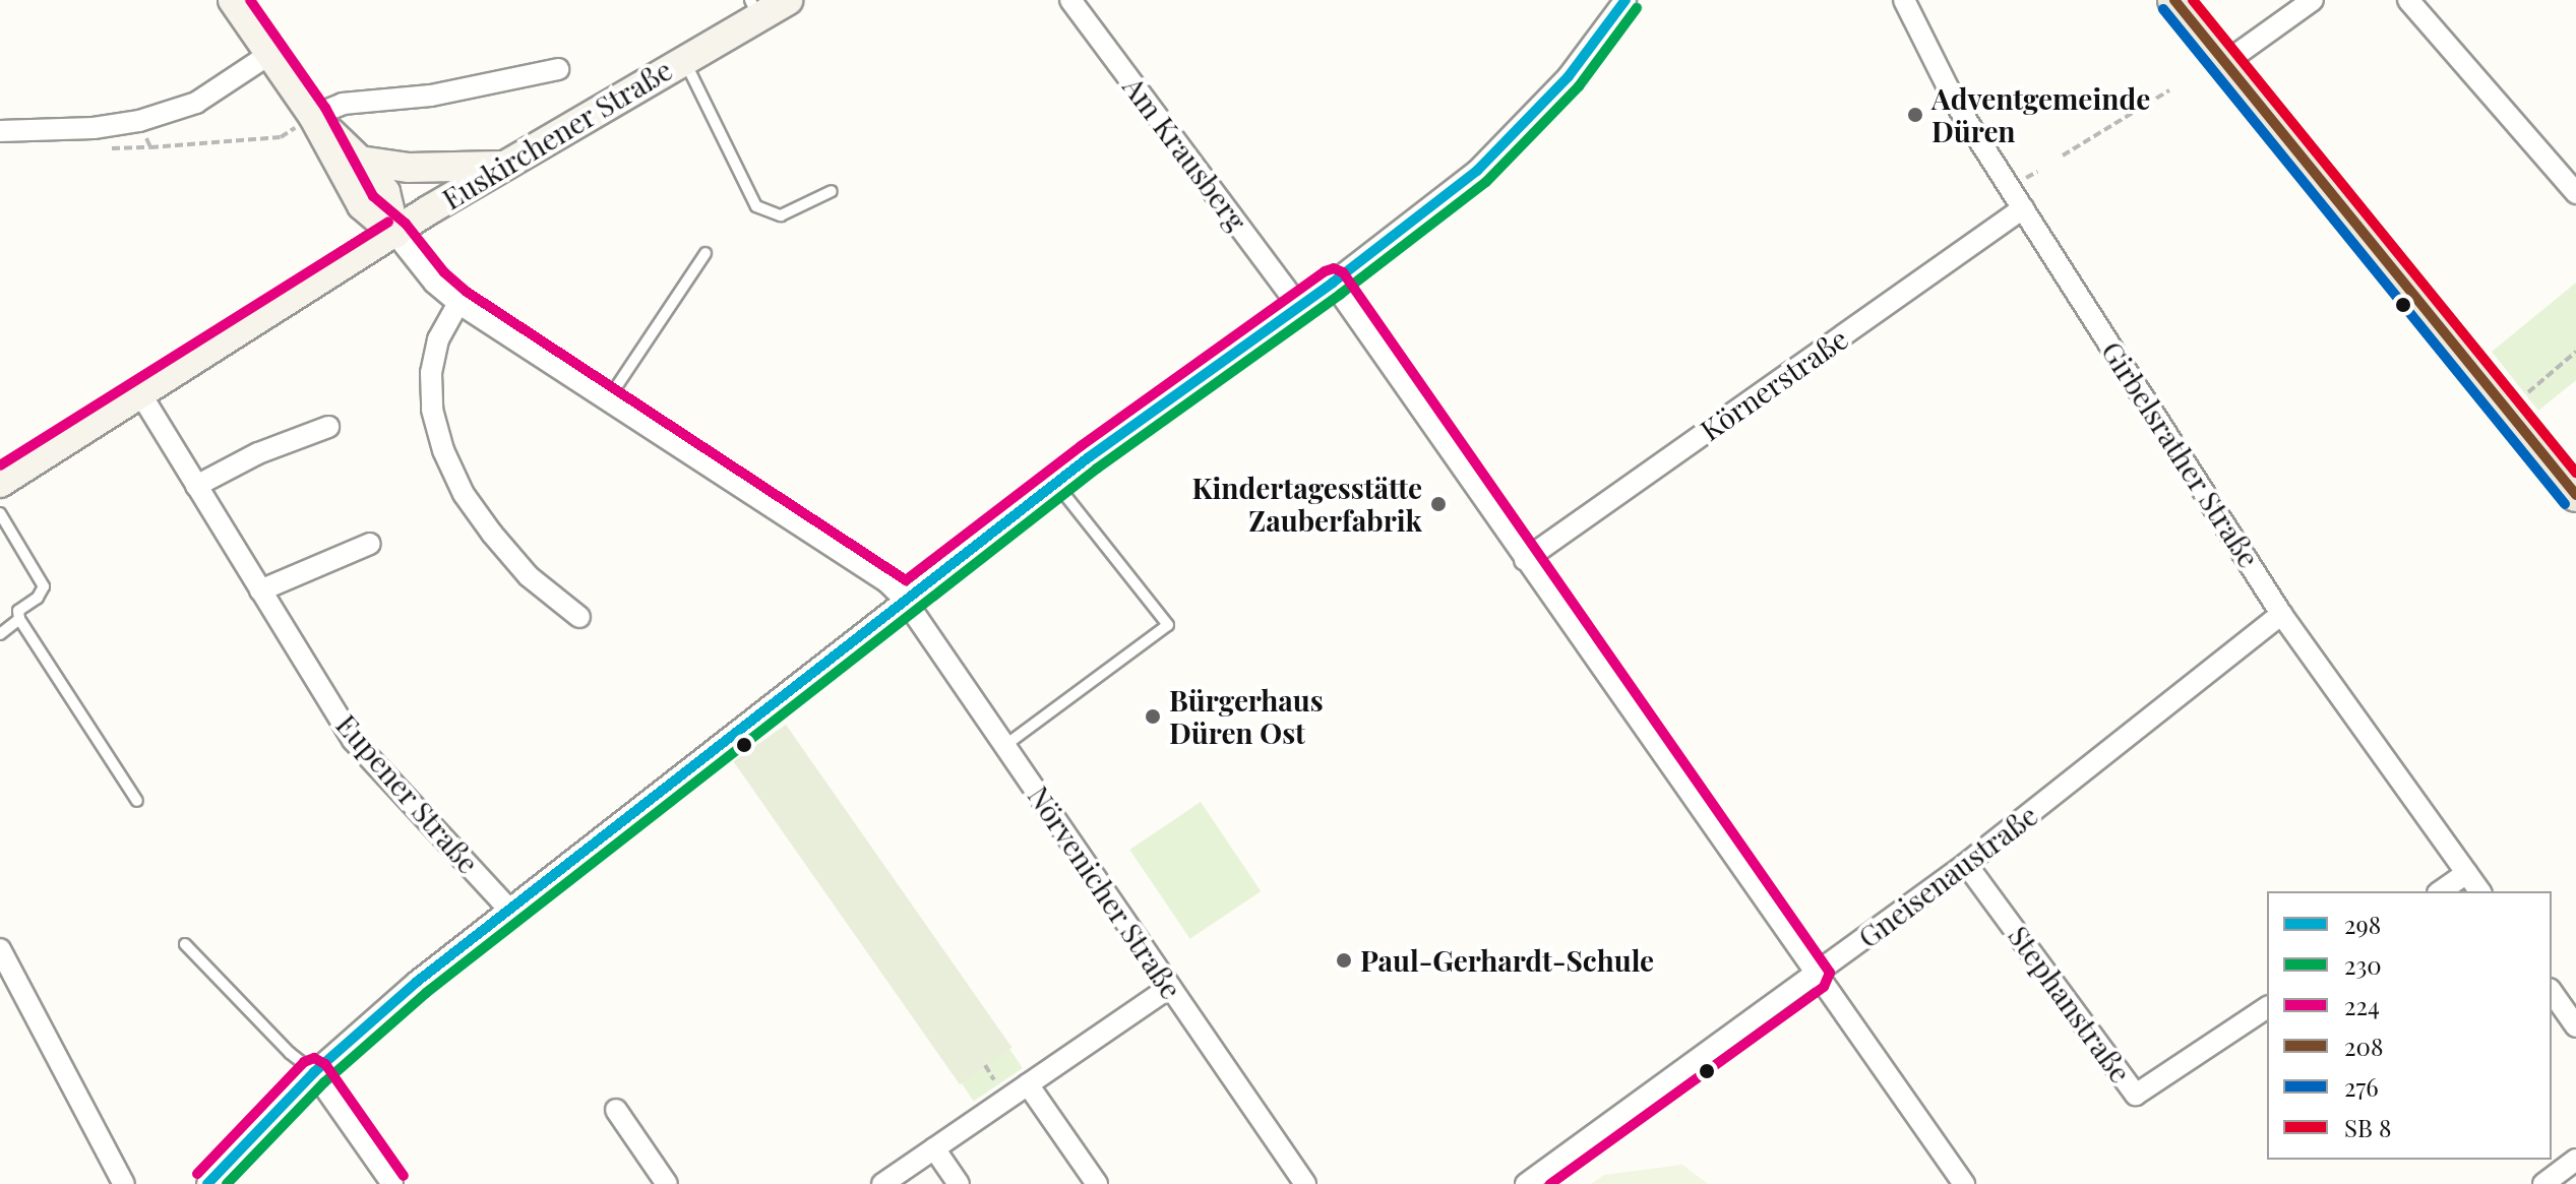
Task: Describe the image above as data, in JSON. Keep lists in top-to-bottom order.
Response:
{
  "streets": {
    "street": [
      "Euskirchener Straße",
      "Am Krausberg",
      "Körnerstraße",
      "Girbelsrather Straße",
      "Eupener Straße",
      "Gneisenaustraße",
      "Nörvenicher Straße",
      "Stephanstraße"
    ]
  },
  "crossings": [
    ["Euskirchener Straße", "Eupener Straße"],
    ["Euskirchener Straße", "Nörvenicher Straße"],
    ["Körnerstraße", "Girbelsrather Straße"],
    ["Girbelsrather Straße", "Gneisenaustraße"],
    ["Gneisenaustraße", "Stephanstraße"]
  ],
  "places": [
    "Adventgemeinde Düren",
    "Kindertagesstätte Zauberfabrik",
    "Bürgerhaus Düren Ost",
    "Paul-Gerhardt-Schule"
  ],
  "lines": [
    "transit line 298",
    "transit line 224",
    "transit line 208",
    "transit line 230",
    "transit line 276"
  ],
  "legend": [
    "298",
    "230",
    "224",
    "208",
    "276",
    "SB 8"
  ]
}
